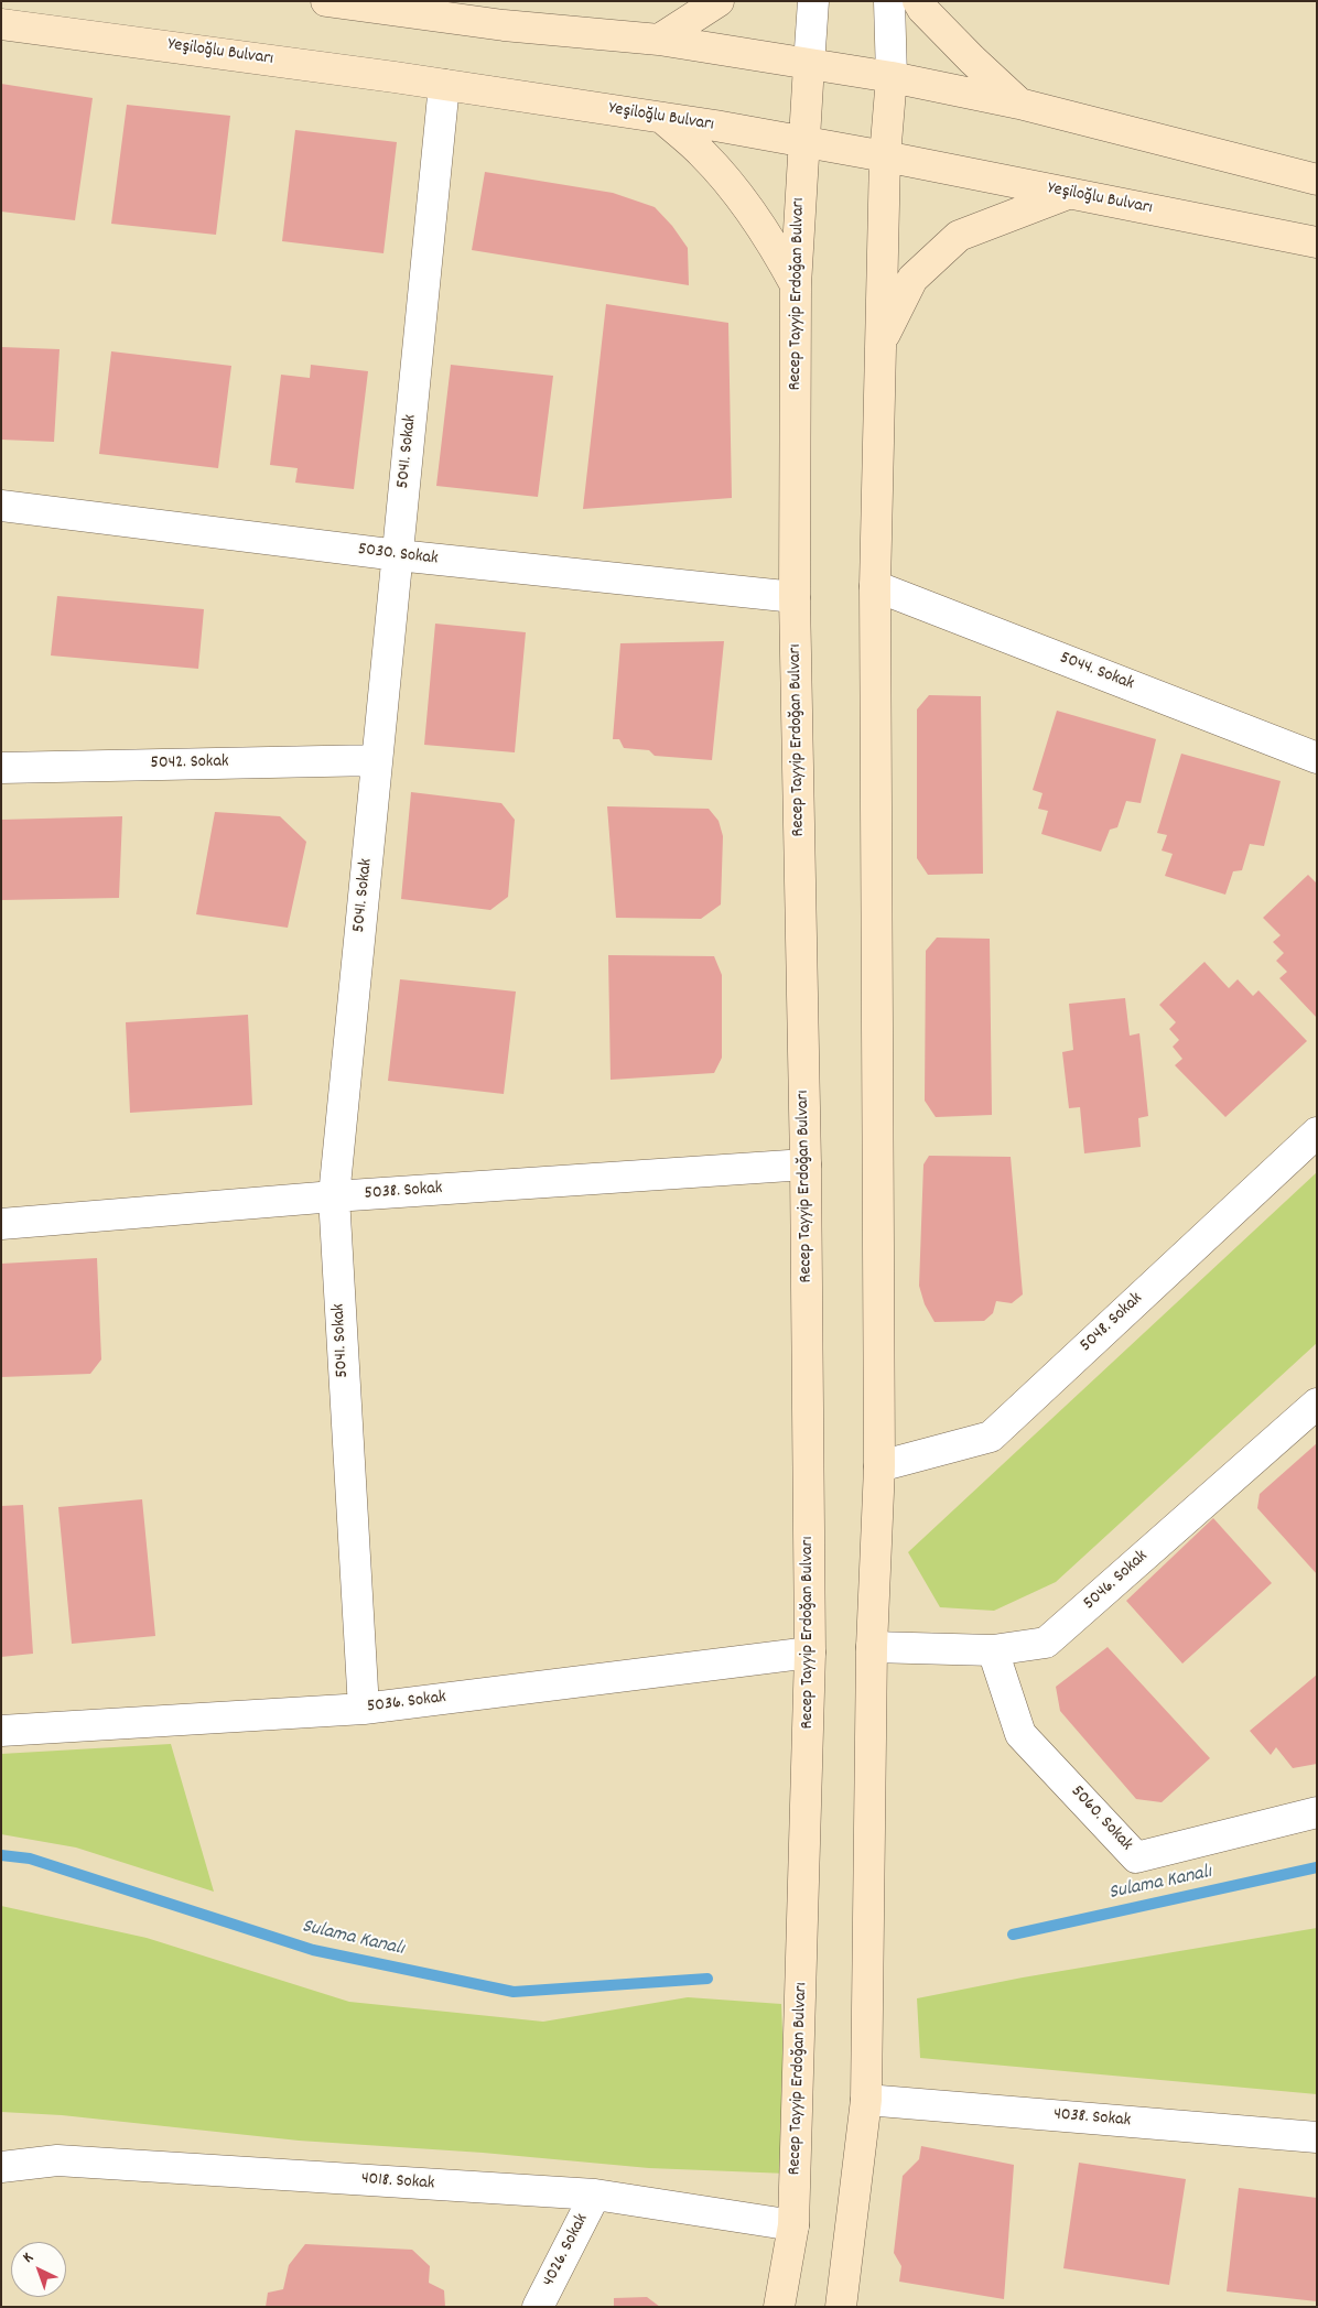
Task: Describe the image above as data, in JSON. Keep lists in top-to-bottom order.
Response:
{
  "streets": {
    "main road": ["Yeşiloğlu Bulvarı", "Recep Tayyip Erdoğan Bulvarı"],
    "street": [
      "5041. Sokak",
      "5030. Sokak",
      "5044. Sokak",
      "5042. Sokak",
      "5038. Sokak",
      "5048. Sokak",
      "5046. Sokak",
      "5036. Sokak",
      "5060. Sokak",
      "4038. Sokak",
      "4018. Sokak",
      "4026. Sokak"
    ]
  },
  "crossings": [
    ["Yeşiloğlu Bulvarı", "Recep Tayyip Erdoğan Bulvarı"],
    ["Yeşiloğlu Bulvarı", "5041. Sokak"],
    ["Recep Tayyip Erdoğan Bulvarı", "5030. Sokak"],
    ["Recep Tayyip Erdoğan Bulvarı", "5038. Sokak"],
    ["Recep Tayyip Erdoğan Bulvarı", "5036. Sokak"],
    ["Recep Tayyip Erdoğan Bulvarı", "4018. Sokak"],
    ["5041. Sokak", "5030. Sokak"],
    ["5041. Sokak", "5042. Sokak"],
    ["5041. Sokak", "5038. Sokak"],
    ["5041. Sokak", "5036. Sokak"],
    ["5046. Sokak", "5060. Sokak"],
    ["4018. Sokak", "4026. Sokak"]
  ],
  "water": ["Sulama Kanalı"],
  "north": "top left"
}
